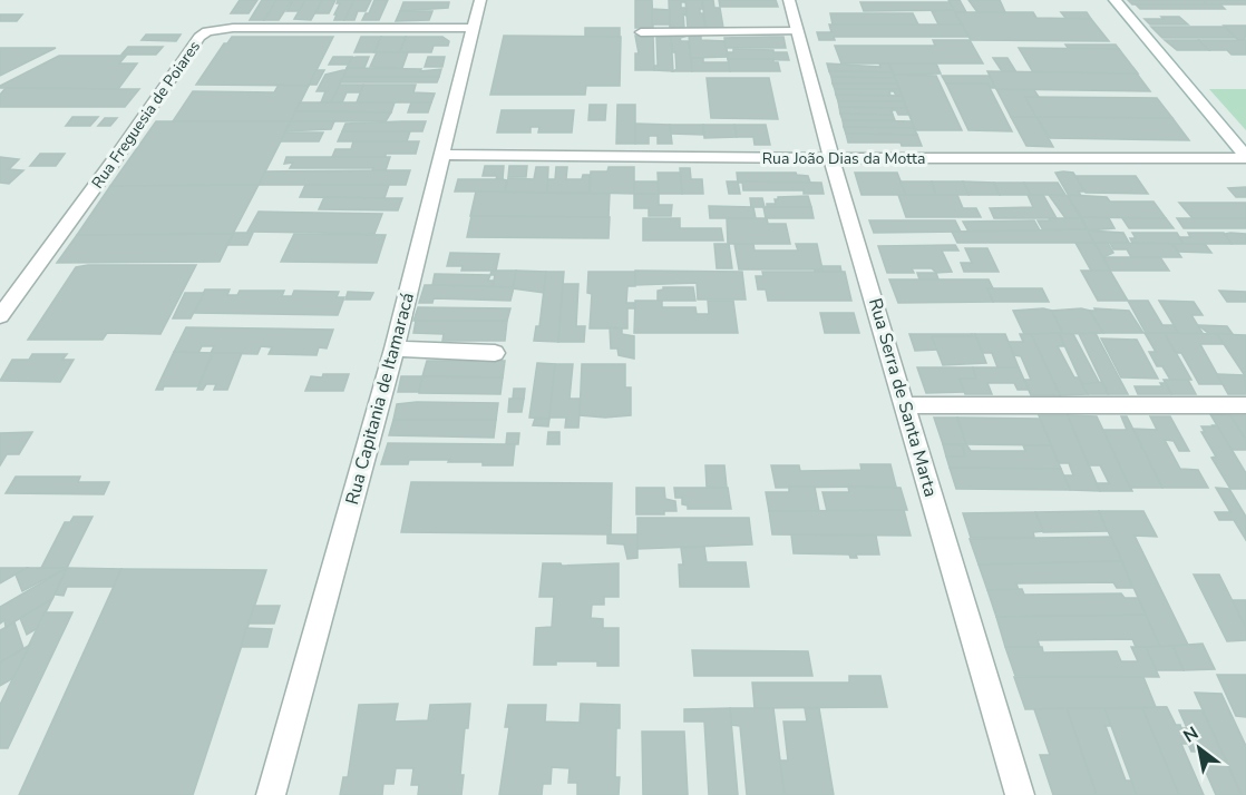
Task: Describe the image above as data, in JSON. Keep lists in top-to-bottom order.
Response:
{
  "streets": {
    "street": [
      "Rua Freguesia de Poiares",
      "Rua João Dias da Motta",
      "Rua Serra de Santa Marta",
      "Rua Capitania de Itamaracá"
    ]
  },
  "crossings": [
    ["Rua Freguesia de Poiares", "Rua Capitania de Itamaracá"],
    ["Rua João Dias da Motta", "Rua Serra de Santa Marta"],
    ["Rua João Dias da Motta", "Rua Capitania de Itamaracá"]
  ],
  "north": "top left"
}
